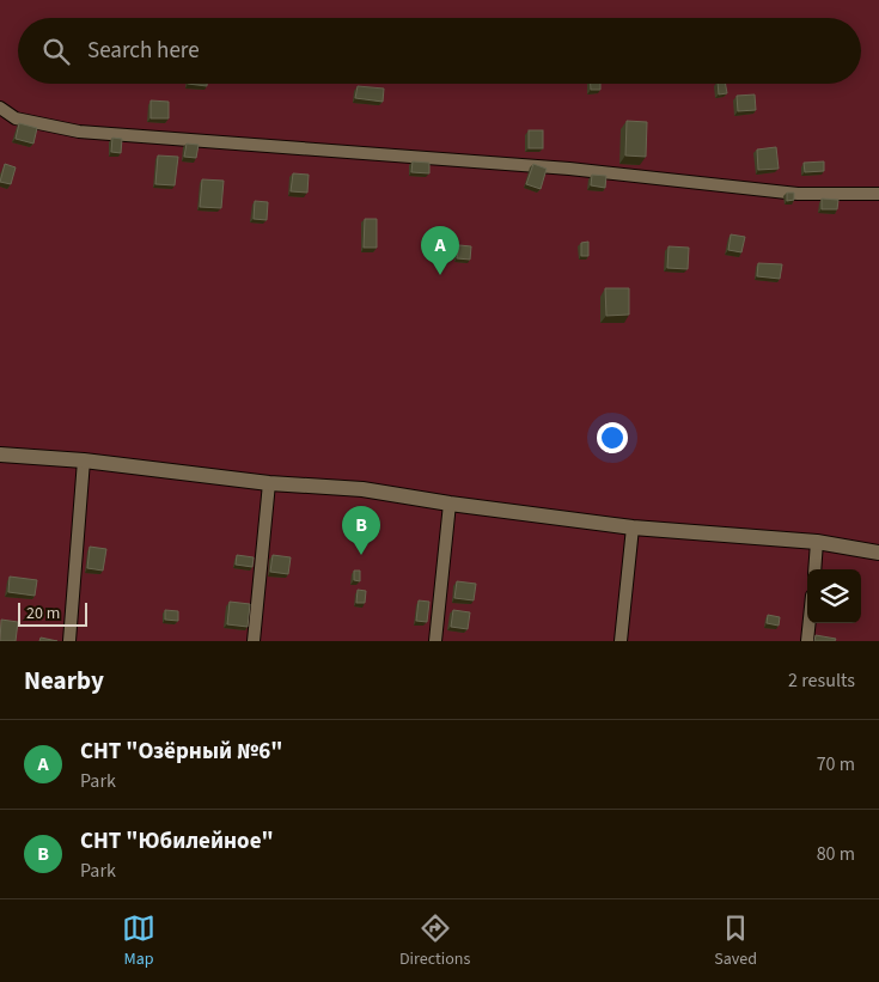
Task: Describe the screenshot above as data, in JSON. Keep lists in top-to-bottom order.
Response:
{
  "scale_bar": "20 m",
  "page": {
    "search": "Search here",
    "pins": ["A", "B"],
    "scale": "20 m",
    "heading": ["Nearby", "2 results"],
    "list": [
      {
        "mark": "A",
        "name": "СНТ \"Озёрный №6\"",
        "note": "Park",
        "value": "70 m"
      },
      {
        "mark": "B",
        "name": "СНТ \"Юбилейное\"",
        "note": "Park",
        "value": "80 m"
      }
    ],
    "nav": ["Map", "Directions", "Saved"]
  }
}
